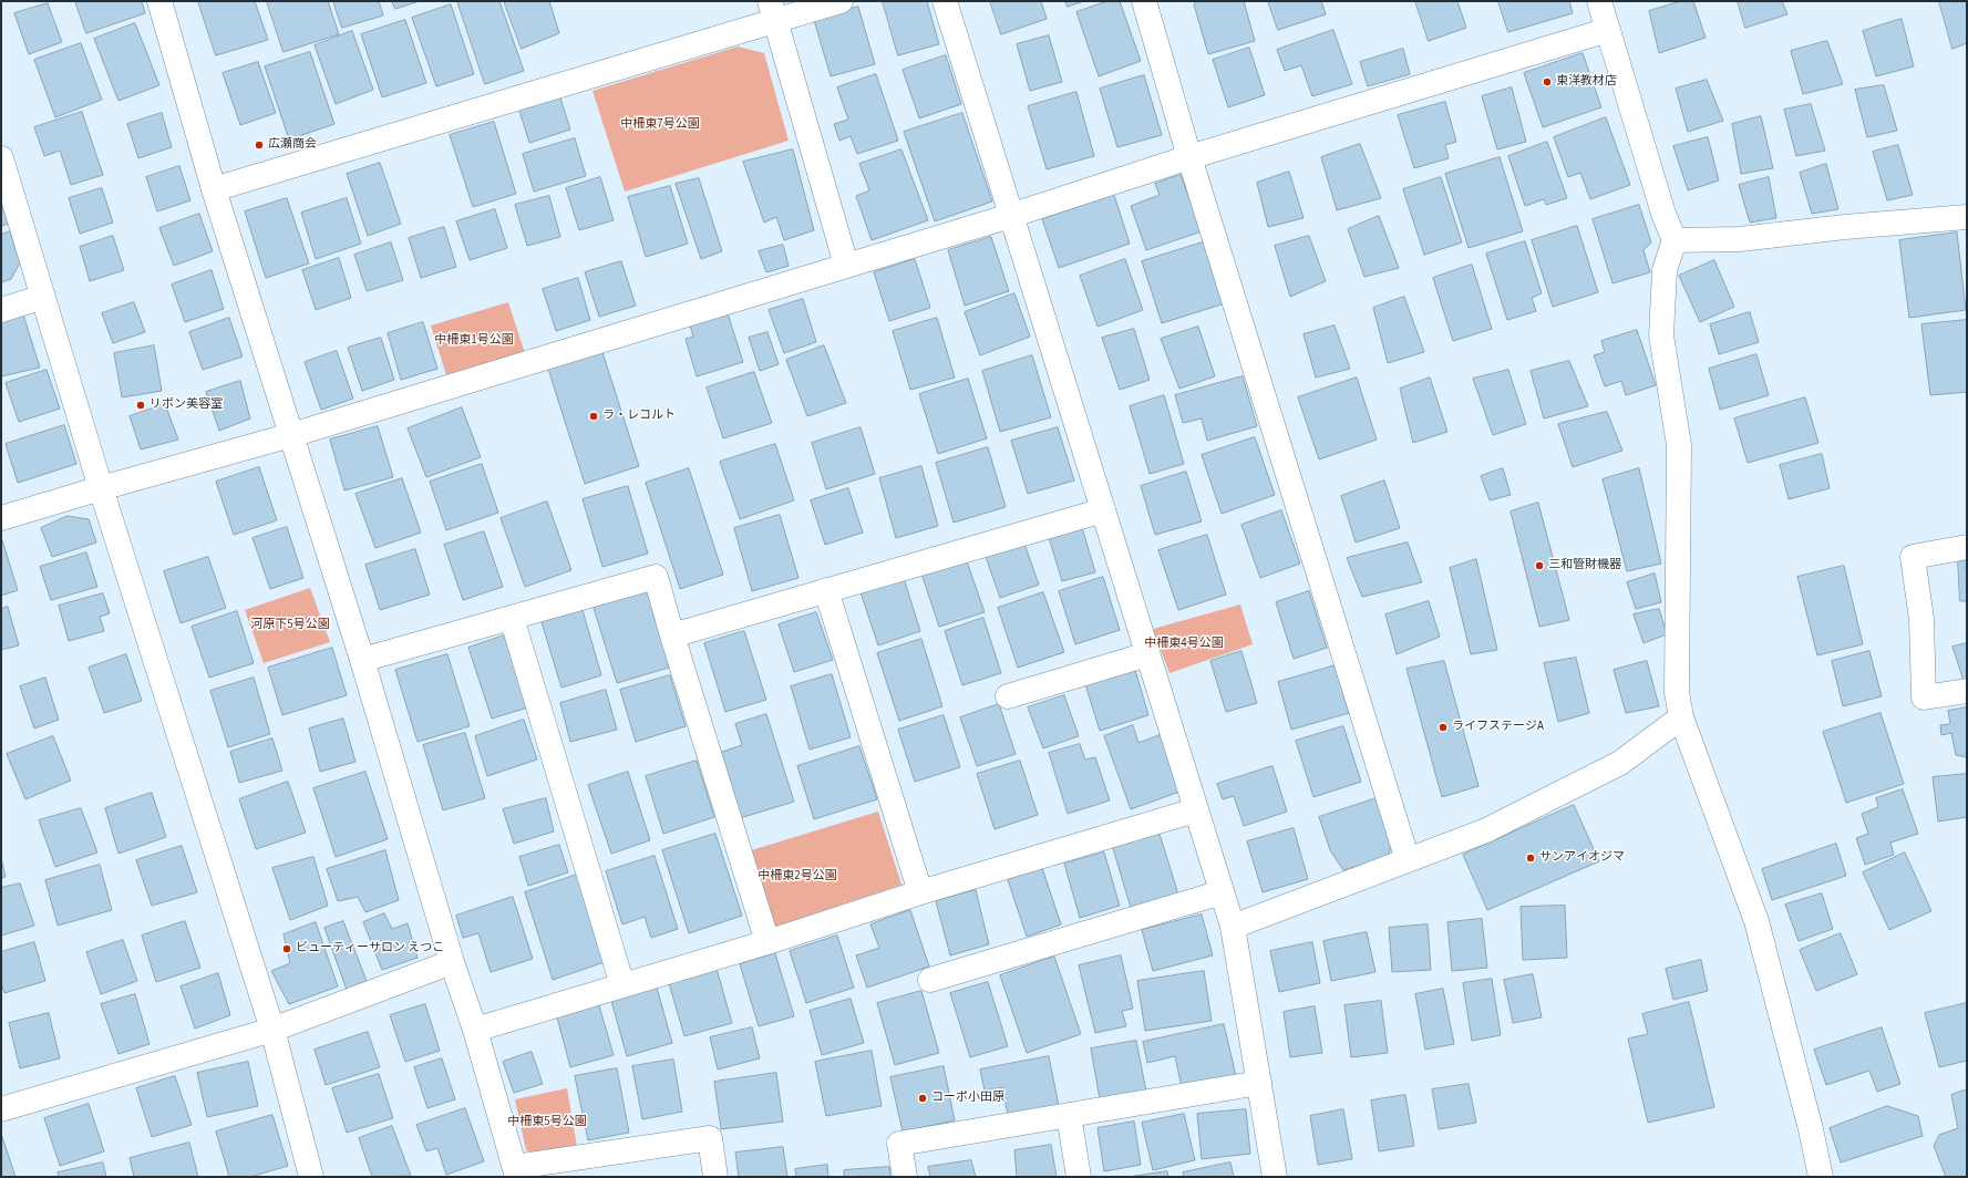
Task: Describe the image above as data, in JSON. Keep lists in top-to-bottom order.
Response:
{
  "parks": [
    "中柵東7号公園",
    "中柵東1号公園",
    "河原下5号公園",
    "中柵東4号公園",
    "中柵東2号公園",
    "中柵東5号公園"
  ],
  "places": [
    "東洋教材店",
    "広瀬商会",
    "リボン美容室",
    "ラ・レコルト",
    "三和管財機器",
    "ライフステージA",
    "サンアイオジマ",
    "ビューティーサロン えつこ",
    "コーポ小田原"
  ]
}
